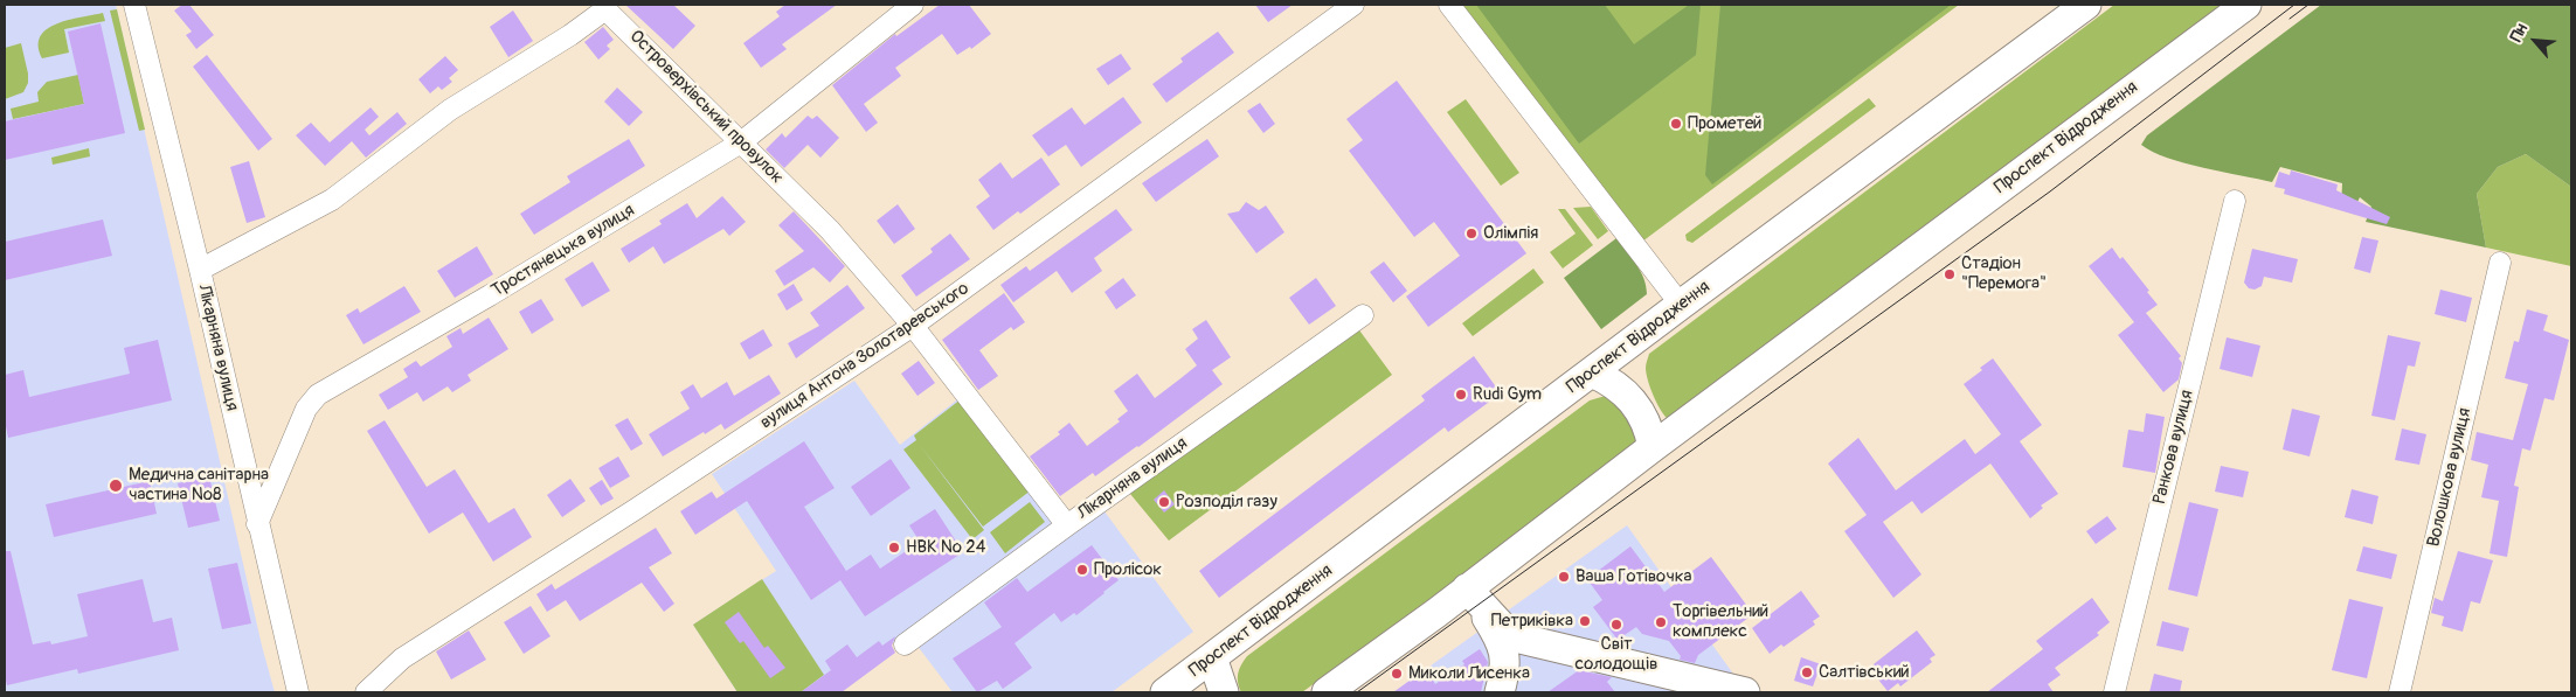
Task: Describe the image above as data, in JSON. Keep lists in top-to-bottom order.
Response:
{
  "streets": {
    "main road": ["Проспект Відродження"],
    "street": [
      "Островерхівський провулок",
      "Тростянецька вулиця",
      "Лікарняна вулиця",
      "вулиця Антона Золотаревського",
      "Ранкова вулиця",
      "Волошкова вулиця"
    ]
  },
  "crossings": [
    ["Островерхівський провулок", "Тростянецька вулиця"],
    ["Островерхівський провулок", "Лікарняна вулиця"],
    ["Островерхівський провулок", "вулиця Антона Золотаревського"],
    ["Тростянецька вулиця", "Лікарняна вулиця"]
  ],
  "places": [
    "Прометей",
    "Олімпія",
    "Стадіон \"Перемога\"",
    "Rudi Gym",
    "Медична санітарна частина №8",
    "Розподіл газу",
    "НВК № 24",
    "Пролісок",
    "Ваша Готівочка",
    "Петриківка",
    "Торгівельний комплекс",
    "Світ солодощів",
    "Салтівський",
    "Миколи Лисенка"
  ],
  "north": "top left"
}
